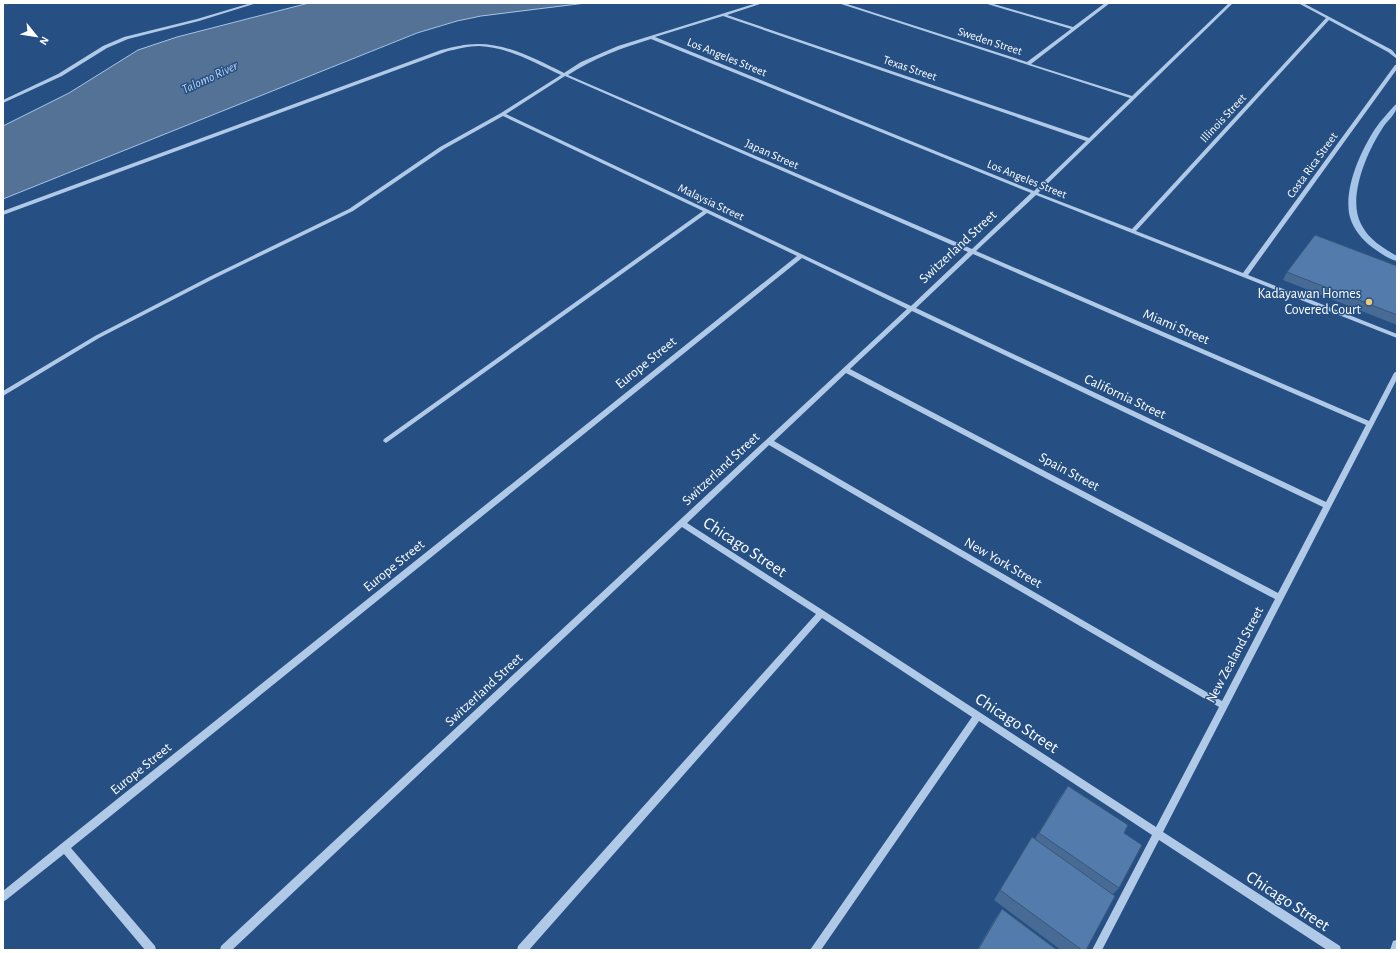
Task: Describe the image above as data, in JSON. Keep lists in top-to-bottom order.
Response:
{
  "streets": {
    "street": [
      "Sweden Street",
      "Los Angeles Street",
      "Texas Street",
      "Illinois Street",
      "Japan Street",
      "Costa Rica Street",
      "Malaysia Street",
      "Switzerland Street",
      "Miami Street",
      "Europe Street",
      "California Street",
      "Spain Street",
      "Chicago Street",
      "New York Street",
      "New Zealand Street"
    ]
  },
  "crossings": [
    ["Sweden Street", "Switzerland Street"],
    ["Los Angeles Street", "Illinois Street"],
    ["Los Angeles Street", "Costa Rica Street"],
    ["Los Angeles Street", "Switzerland Street"],
    ["Texas Street", "Switzerland Street"],
    ["Japan Street", "Switzerland Street"],
    ["Japan Street", "Miami Street"],
    ["Malaysia Street", "Switzerland Street"],
    ["Malaysia Street", "Europe Street"],
    ["Malaysia Street", "California Street"],
    ["Switzerland Street", "Miami Street"],
    ["Switzerland Street", "California Street"],
    ["Switzerland Street", "Spain Street"],
    ["Switzerland Street", "Chicago Street"],
    ["Switzerland Street", "New York Street"],
    ["Miami Street", "New Zealand Street"],
    ["California Street", "New Zealand Street"],
    ["Spain Street", "New Zealand Street"],
    ["Chicago Street", "New Zealand Street"],
    ["New York Street", "New Zealand Street"]
  ],
  "water": ["Talomo River"],
  "places": ["Kadayawan Homes Covered Court"],
  "north": "bottom right"
}
